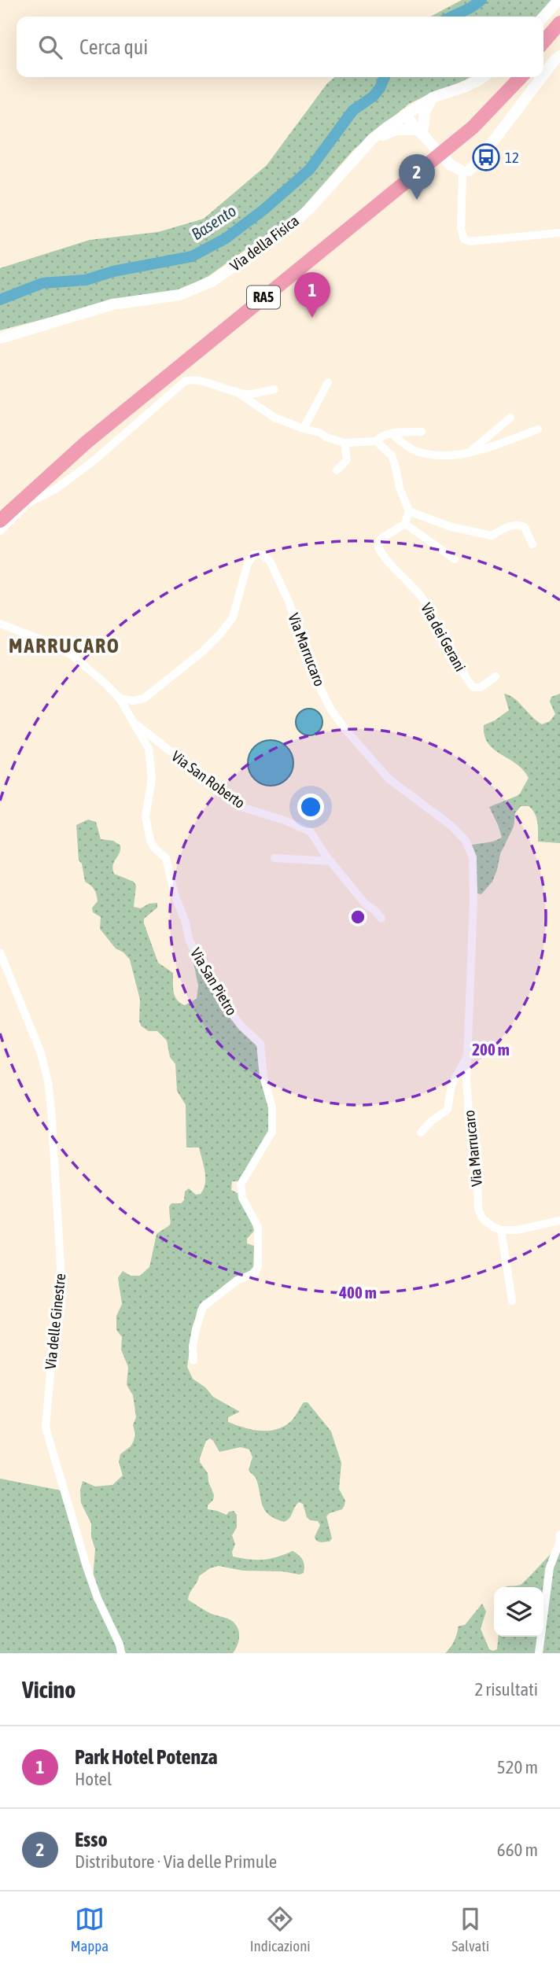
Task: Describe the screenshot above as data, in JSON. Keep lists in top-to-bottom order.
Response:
{
  "streets": {
    "highway": ["RA5"],
    "street": [
      "Via della Fisica",
      "Via dei Gerani",
      "Via Marrucaro",
      "Via San Roberto",
      "Via San Pietro",
      "Via delle Ginestre"
    ]
  },
  "crossings": [
    ["Via Marrucaro", "Via San Pietro"],
    ["Via San Roberto", "Via San Pietro"]
  ],
  "districts": ["MARRUCARO"],
  "water": ["Basento"],
  "places": {
    "bus stop": ["12"]
  },
  "page": {
    "search": "Cerca qui",
    "pins": ["2", "1"],
    "heading": ["Vicino", "2 risultati"],
    "list": [
      {
        "mark": "1",
        "name": "Park Hotel Potenza",
        "note": "Hotel",
        "value": "520 m"
      },
      {
        "mark": "2",
        "name": "Esso",
        "note": "Distributore · Via delle Primule",
        "value": "660 m"
      }
    ],
    "nav": ["Mappa", "Indicazioni", "Salvati"]
  },
  "rings": ["200 m", "400 m"]
}
